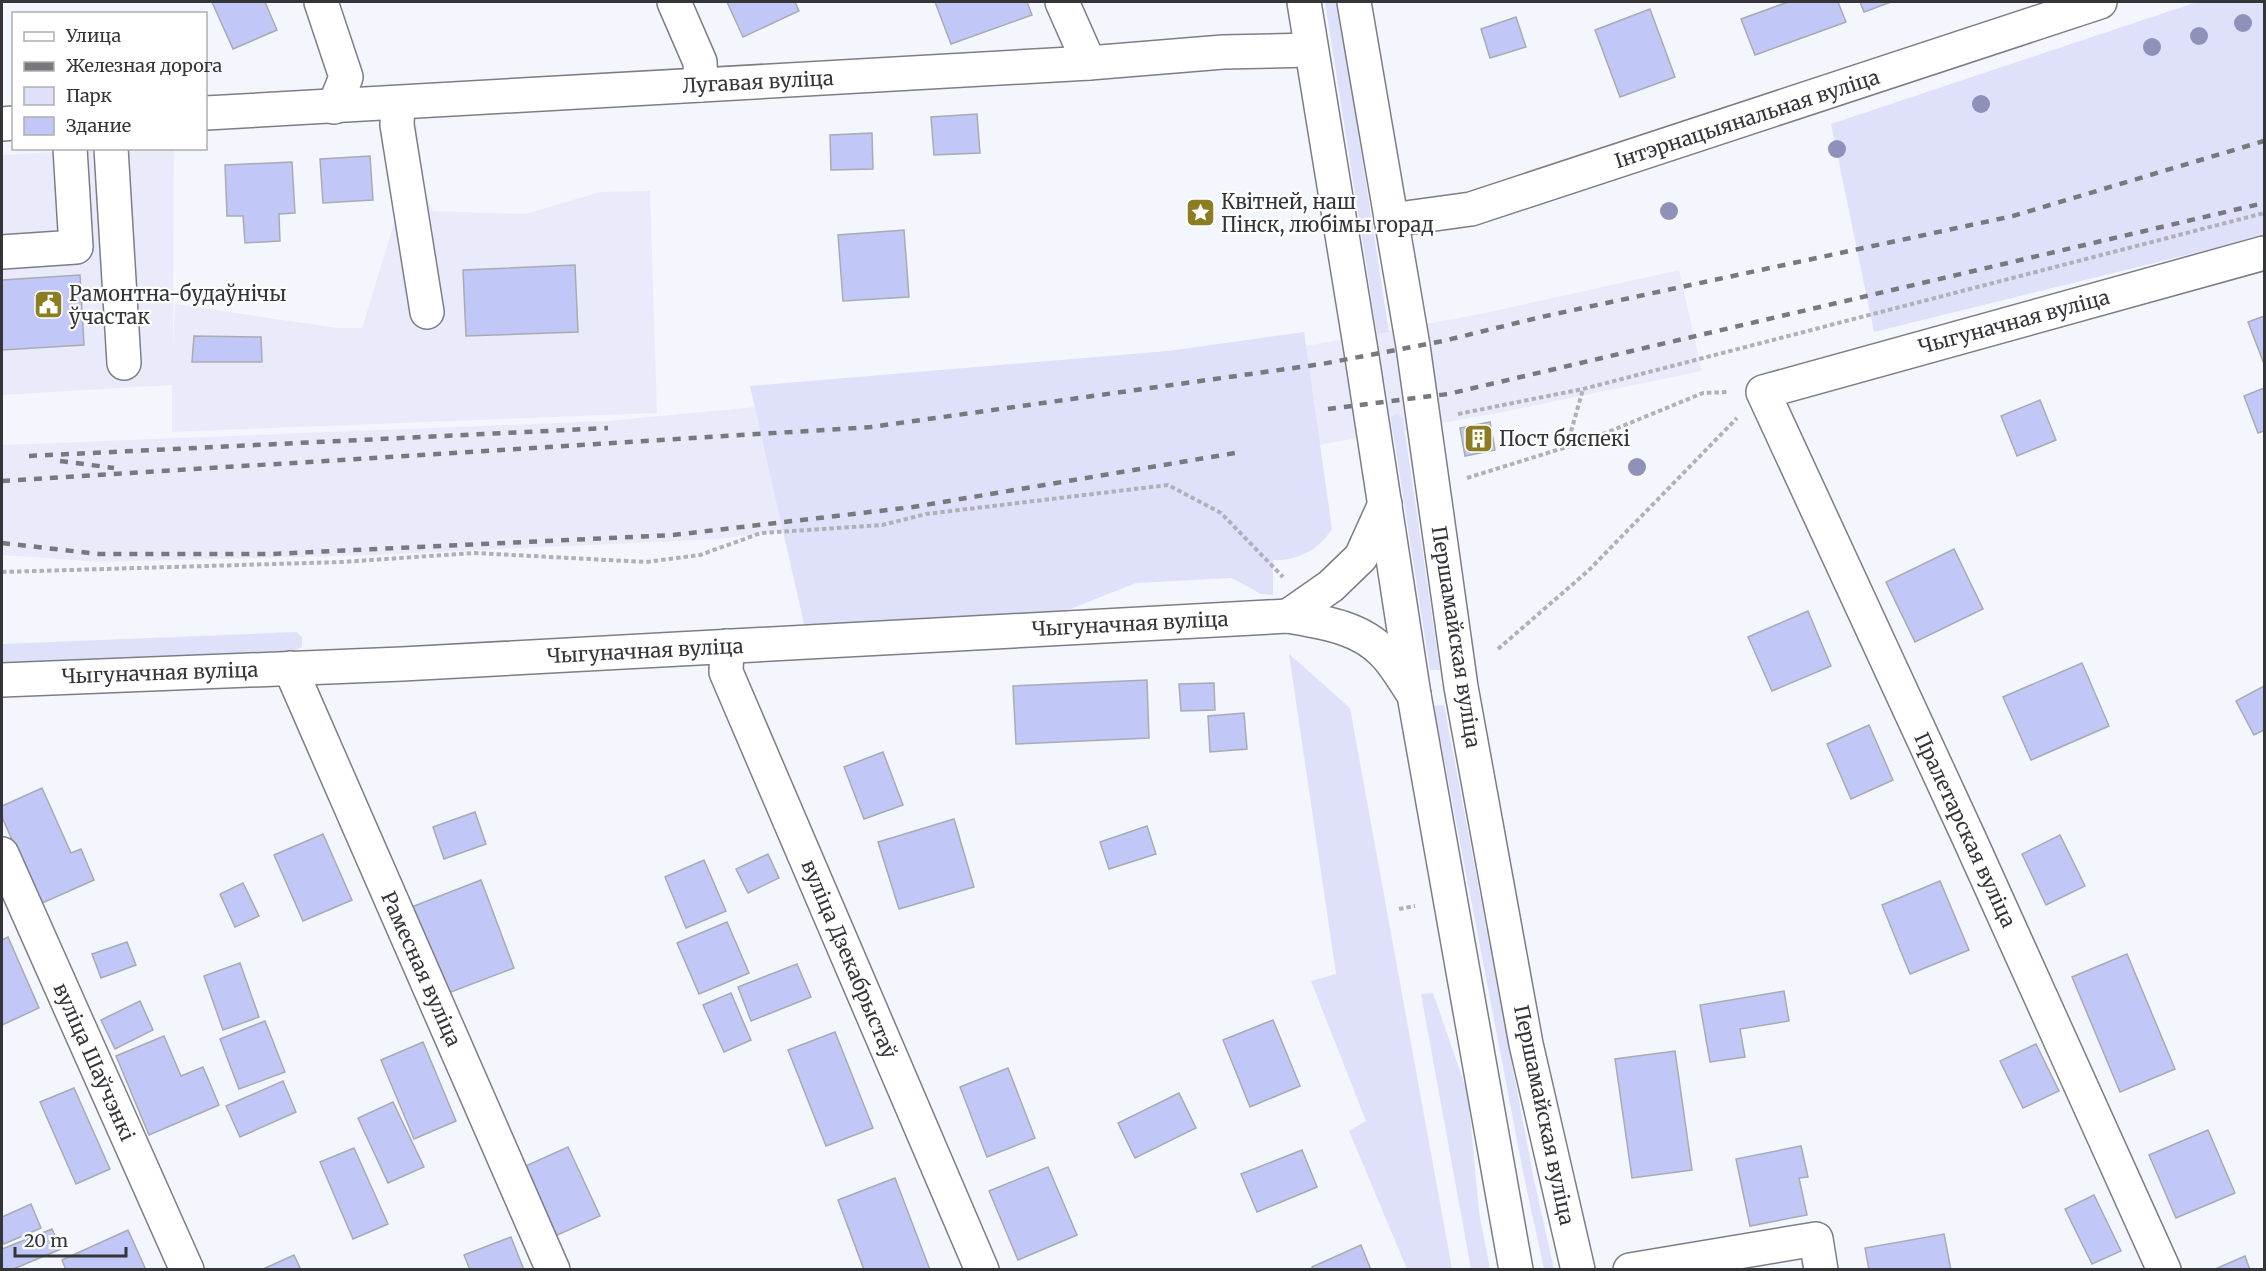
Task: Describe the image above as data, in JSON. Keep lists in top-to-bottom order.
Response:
{
  "streets": {
    "street": [
      "Лугавая вуліца",
      "Інтэрнацыянальная вуліца",
      "Чыгуначная вуліца",
      "Першамайская вуліца",
      "Пралетарская вуліца",
      "вуліца Дзекабрыстаў",
      "Рамесная вуліца",
      "вуліца Шаўчэнкі"
    ]
  },
  "crossings": [
    ["Інтэрнацыянальная вуліца", "Першамайская вуліца"],
    ["Чыгуначная вуліца", "Пралетарская вуліца"],
    ["Чыгуначная вуліца", "вуліца Дзекабрыстаў"],
    ["Чыгуначная вуліца", "Рамесная вуліца"]
  ],
  "places": {
    "place": ["Квітней, наш Пінск, любімы горад"],
    "public building": ["Рамонтна-будаўнічы ўчастак"],
    "building": ["Пост бяспекі"]
  },
  "legend": [
    "Улица",
    "Железная дорога",
    "Парк",
    "Здание"
  ],
  "scale_bar": "20 m"
}
